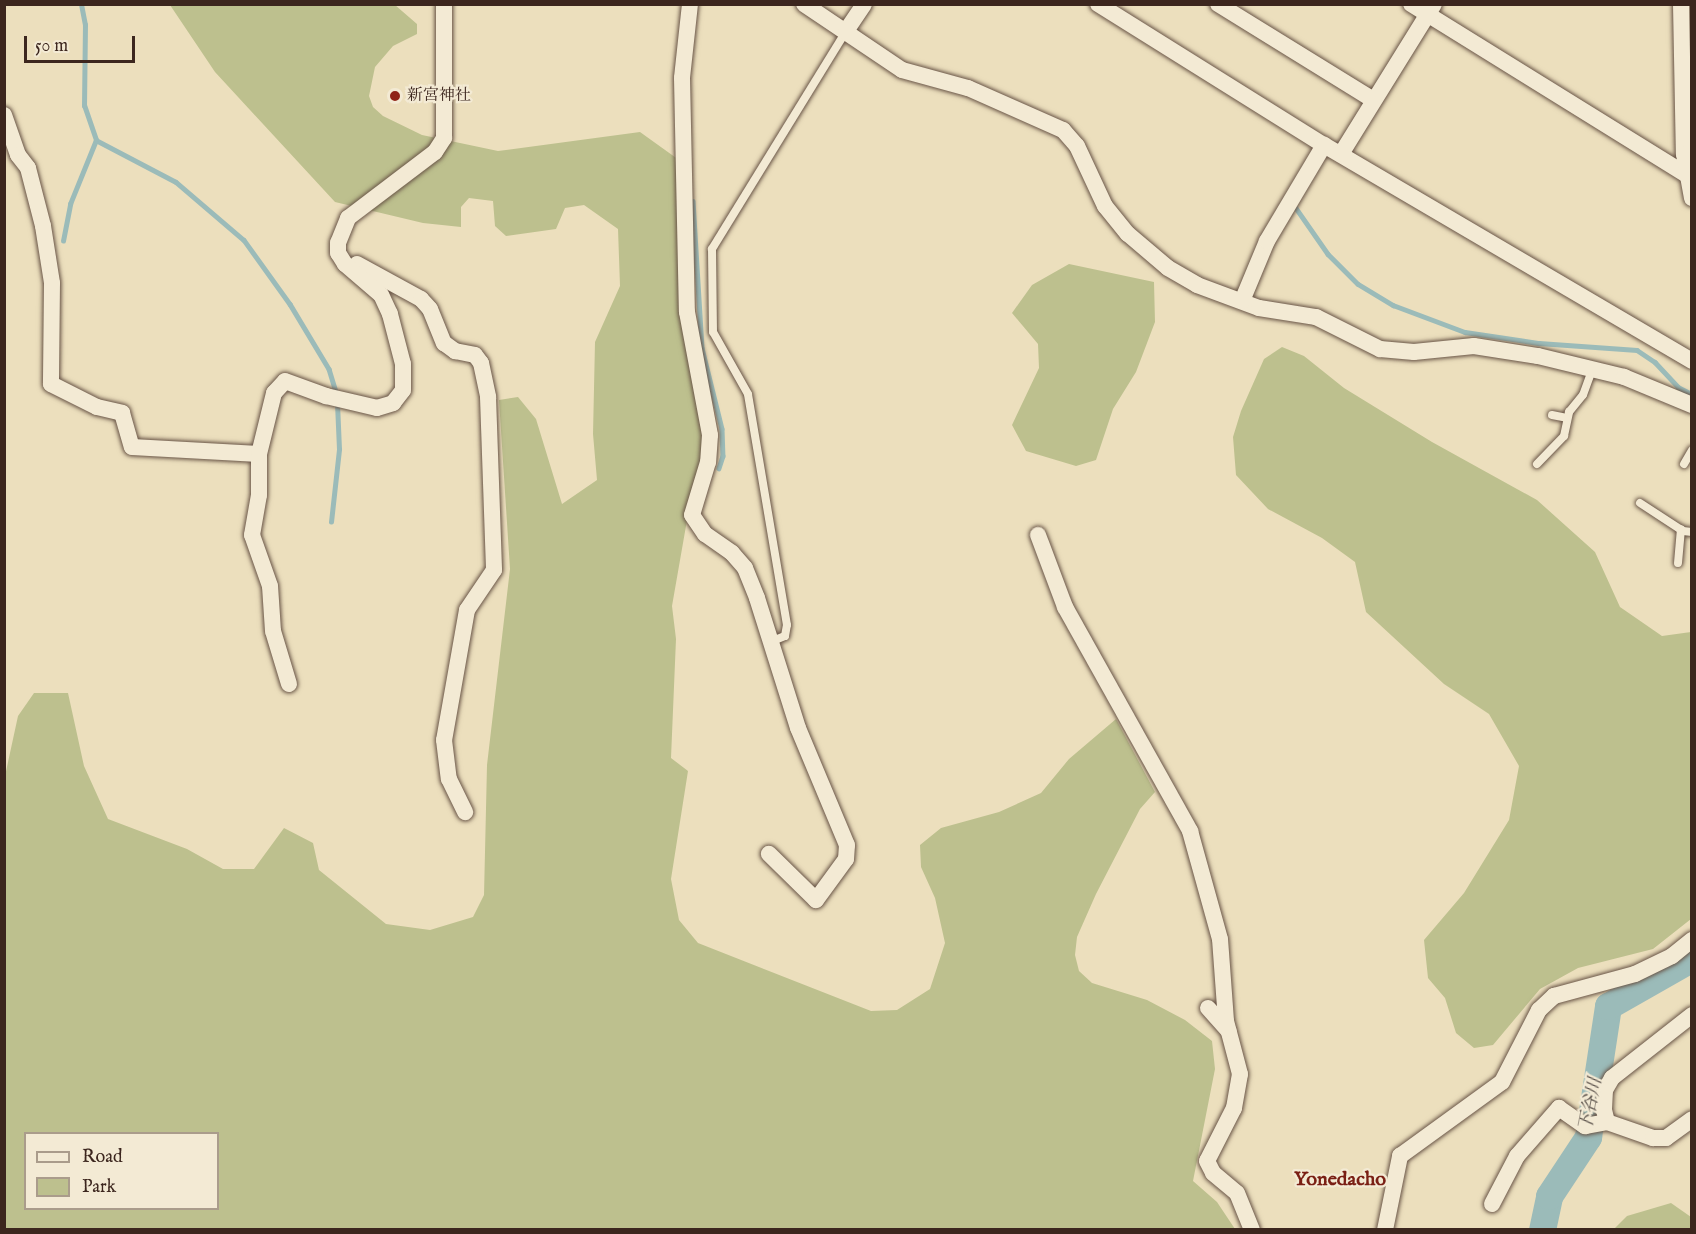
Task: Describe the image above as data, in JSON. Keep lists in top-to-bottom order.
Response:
{
  "districts": ["Yonedacho"],
  "water": ["下谷川"],
  "places": ["新宮神社"],
  "legend": ["Road", "Park"],
  "scale_bar": "50 m"
}
